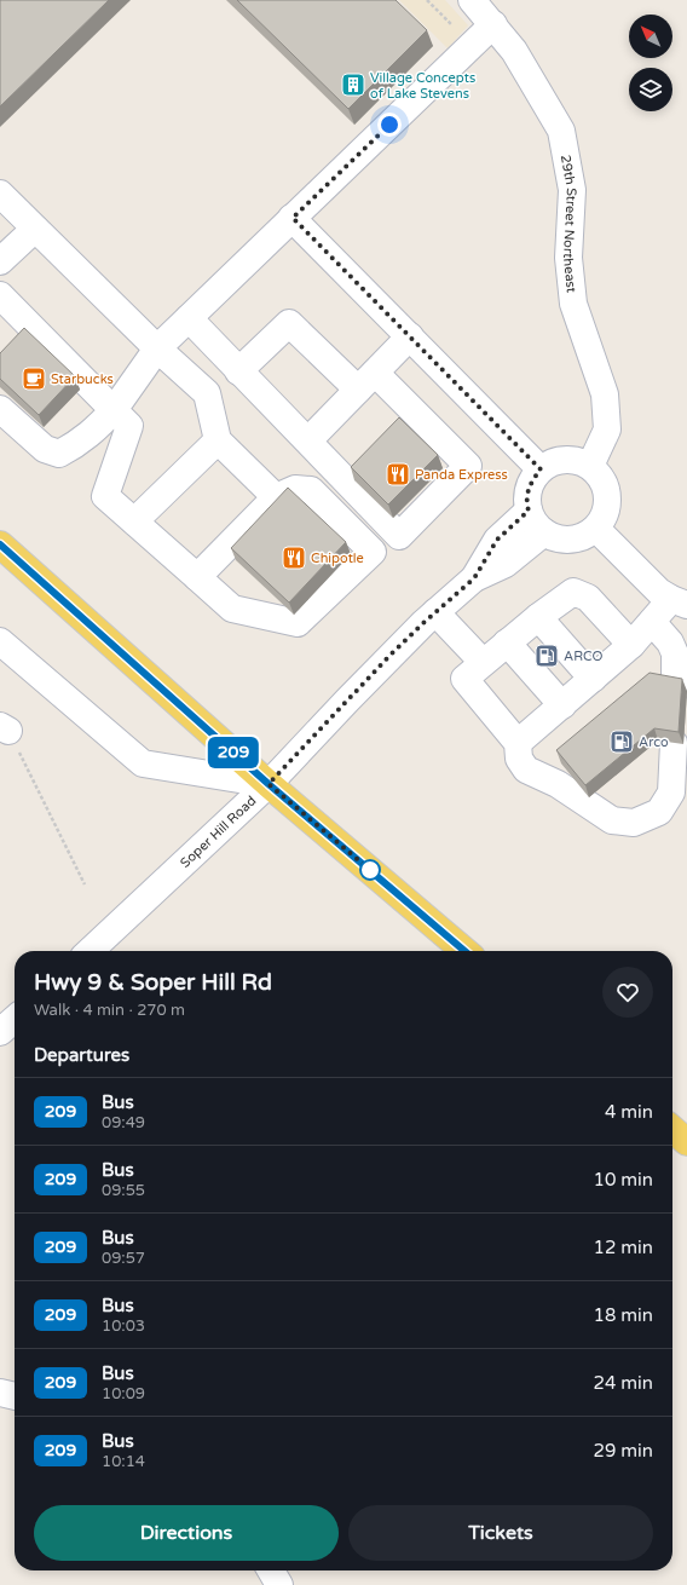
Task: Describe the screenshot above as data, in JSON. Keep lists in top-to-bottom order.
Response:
{
  "streets": {
    "street": ["29th Street Northeast", "Soper Hill Road"]
  },
  "crossings": [
    ["29th Street Northeast", "Soper Hill Road"]
  ],
  "places": {
    "building": ["Village Concepts of Lake Stevens"],
    "cafe": ["Starbucks"],
    "restaurant": ["Panda Express", "Chipotle"],
    "fuel station": ["ARCO", "Arco"]
  },
  "lines": ["bus line 209"],
  "north": "top left",
  "page": {
    "on_map": "209",
    "heading": [
      ["Hwy 9 & Soper Hill Rd", "Walk · 4 min · 270 m"],
      "Departures"
    ],
    "list": [
      {
        "mark": "209",
        "name": "Bus",
        "note": "09:49",
        "value": "4 min"
      },
      {
        "mark": "209",
        "name": "Bus",
        "note": "09:55",
        "value": "10 min"
      },
      {
        "mark": "209",
        "name": "Bus",
        "note": "09:57",
        "value": "12 min"
      },
      {
        "mark": "209",
        "name": "Bus",
        "note": "10:03",
        "value": "18 min"
      },
      {
        "mark": "209",
        "name": "Bus",
        "note": "10:09",
        "value": "24 min"
      },
      {
        "mark": "209",
        "name": "Bus",
        "note": "10:14",
        "value": "29 min"
      }
    ],
    "buttons": ["Directions", "Tickets"]
  }
}
